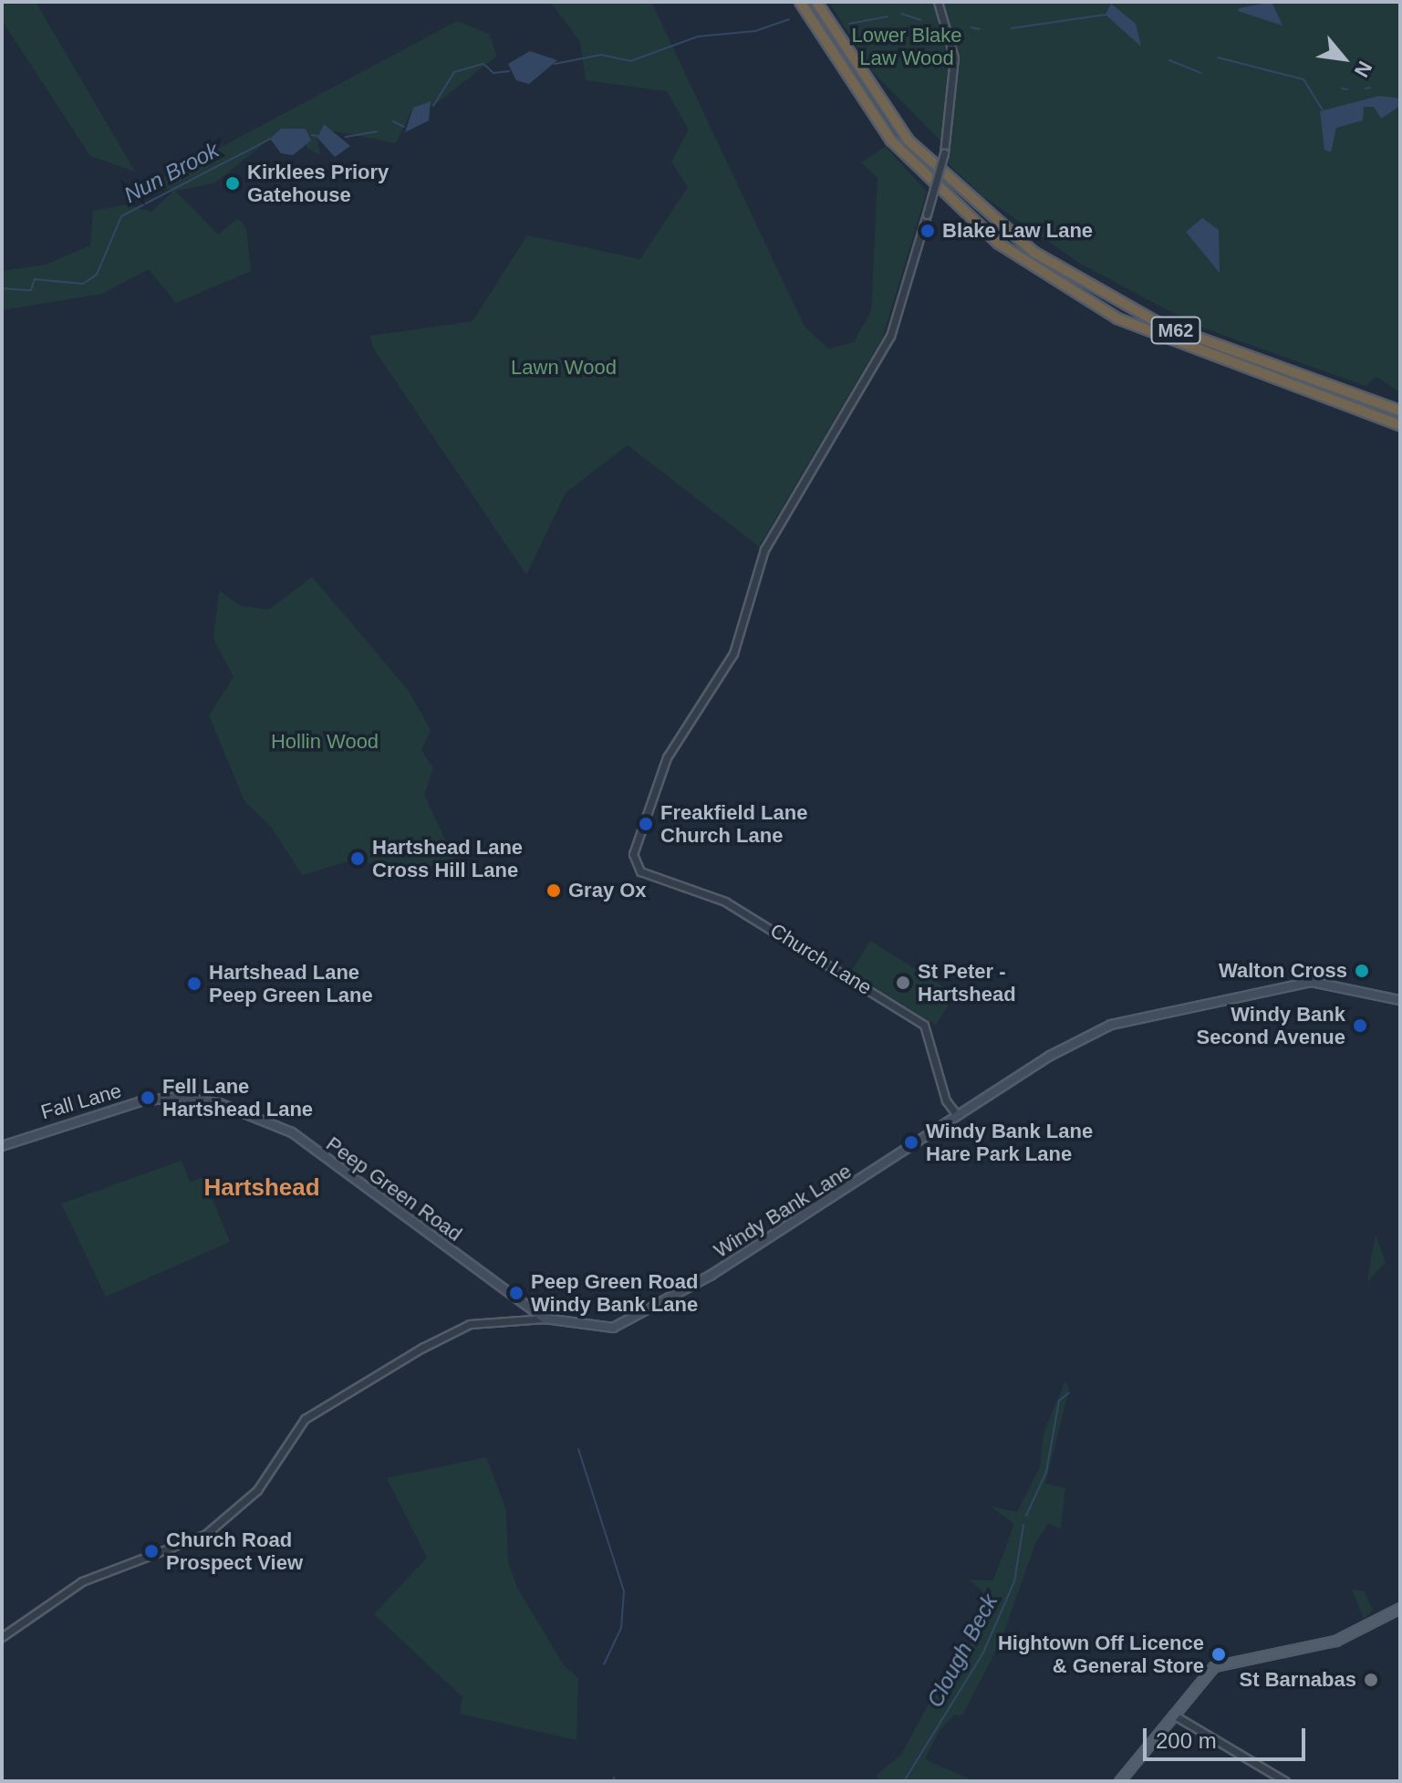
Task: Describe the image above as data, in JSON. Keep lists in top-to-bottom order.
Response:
{
  "streets": {
    "highway": ["M62"],
    "main road": ["Fall Lane", "Peep Green Road", "Windy Bank Lane"],
    "street": ["Church Lane"]
  },
  "crossings": [
    ["Church Lane", "Windy Bank Lane"],
    ["Fall Lane", "Peep Green Road"],
    ["Peep Green Road", "Windy Bank Lane"]
  ],
  "districts": ["Hartshead"],
  "water": ["Nun Brook", "Clough Beck"],
  "parks": ["Lower Blake Law Wood", "Lawn Wood", "Hollin Wood"],
  "places": [
    "Kirklees Priory Gatehouse",
    "Blake Law Lane",
    "Freakfield Lane Church Lane",
    "Hartshead Lane Cross Hill Lane",
    "Gray Ox",
    "Walton Cross",
    "St Peter - Hartshead",
    "Hartshead Lane Peep Green Lane",
    "Windy Bank Second Avenue",
    "Fell Lane Hartshead Lane",
    "Windy Bank Lane Hare Park Lane",
    "Peep Green Road Windy Bank Lane",
    "Church Road Prospect View",
    "Hightown Off Licence & General Store",
    "St Barnabas"
  ],
  "scale_bar": "200 m",
  "north": "bottom right"
}
